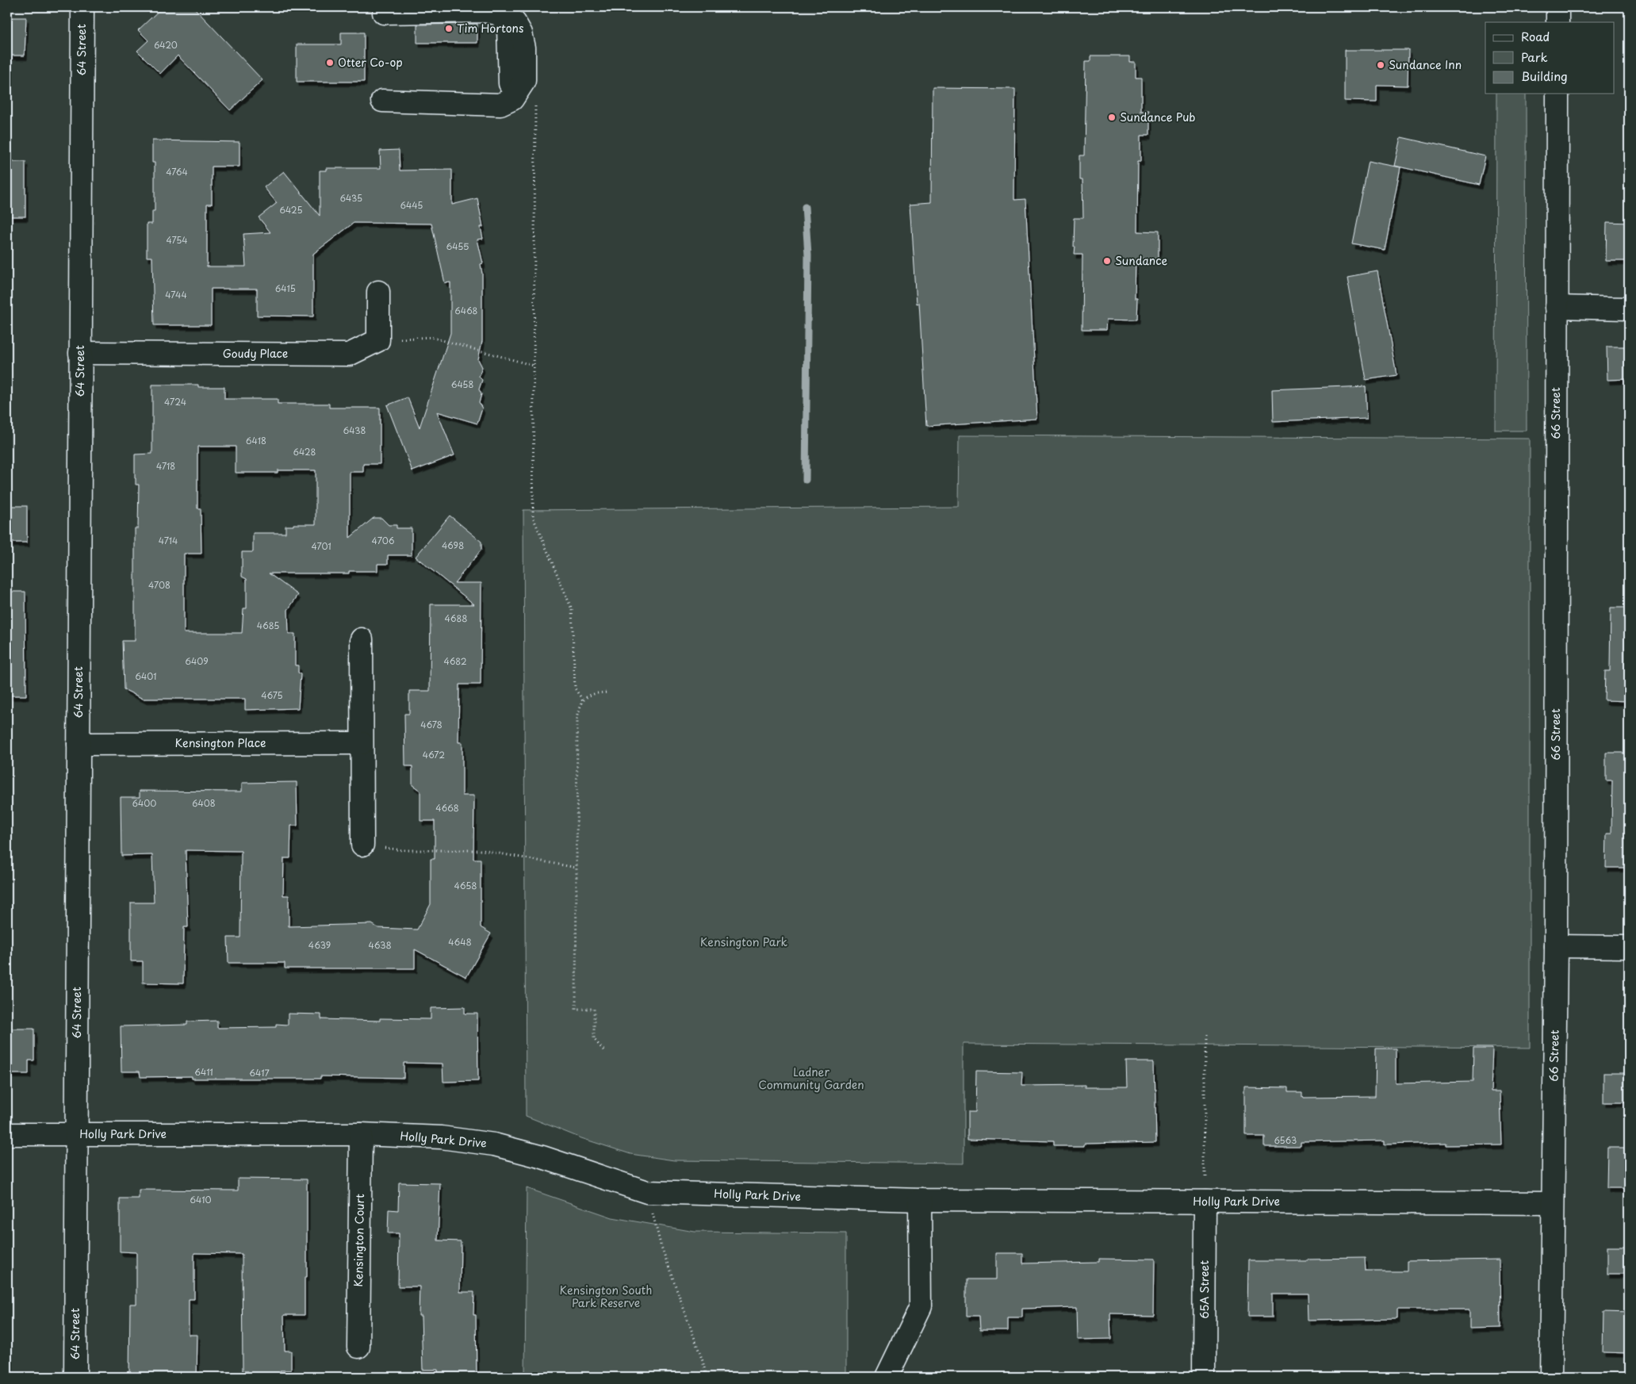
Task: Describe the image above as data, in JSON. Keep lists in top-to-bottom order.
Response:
{
  "streets": {
    "street": [
      "64 Street",
      "Goudy Place",
      "66 Street",
      "Kensington Place",
      "Holly Park Drive",
      "Kensington Court",
      "65A Street"
    ]
  },
  "crossings": [
    ["64 Street", "Goudy Place"],
    ["64 Street", "Kensington Place"],
    ["64 Street", "Holly Park Drive"],
    ["66 Street", "Holly Park Drive"],
    ["Holly Park Drive", "Kensington Court"],
    ["Holly Park Drive", "65A Street"]
  ],
  "parks": ["Kensington Park", "Ladner Community Garden", "Kensington South Park Reserve"],
  "places": [
    "Tim Hortons",
    "Otter Co-op",
    "Sundance Inn",
    "Sundance Pub",
    "Sundance"
  ],
  "house_numbers": [
    "6420",
    "4764",
    "6435",
    "6445",
    "6425",
    "4754",
    "6455",
    "6415",
    "4744",
    "6468",
    "6458",
    "4724",
    "6438",
    "6418",
    "6428",
    "4718",
    "4714",
    "4706",
    "4698",
    "4701",
    "4708",
    "4688",
    "4685",
    "6409",
    "4682",
    "6401",
    "4675",
    "4678",
    "4672",
    "6400",
    "6408",
    "4668",
    "4658",
    "4648",
    "4639",
    "4638",
    "6411",
    "6417",
    "6563",
    "6410"
  ],
  "legend": ["Road", "Park", "Building"]
}
